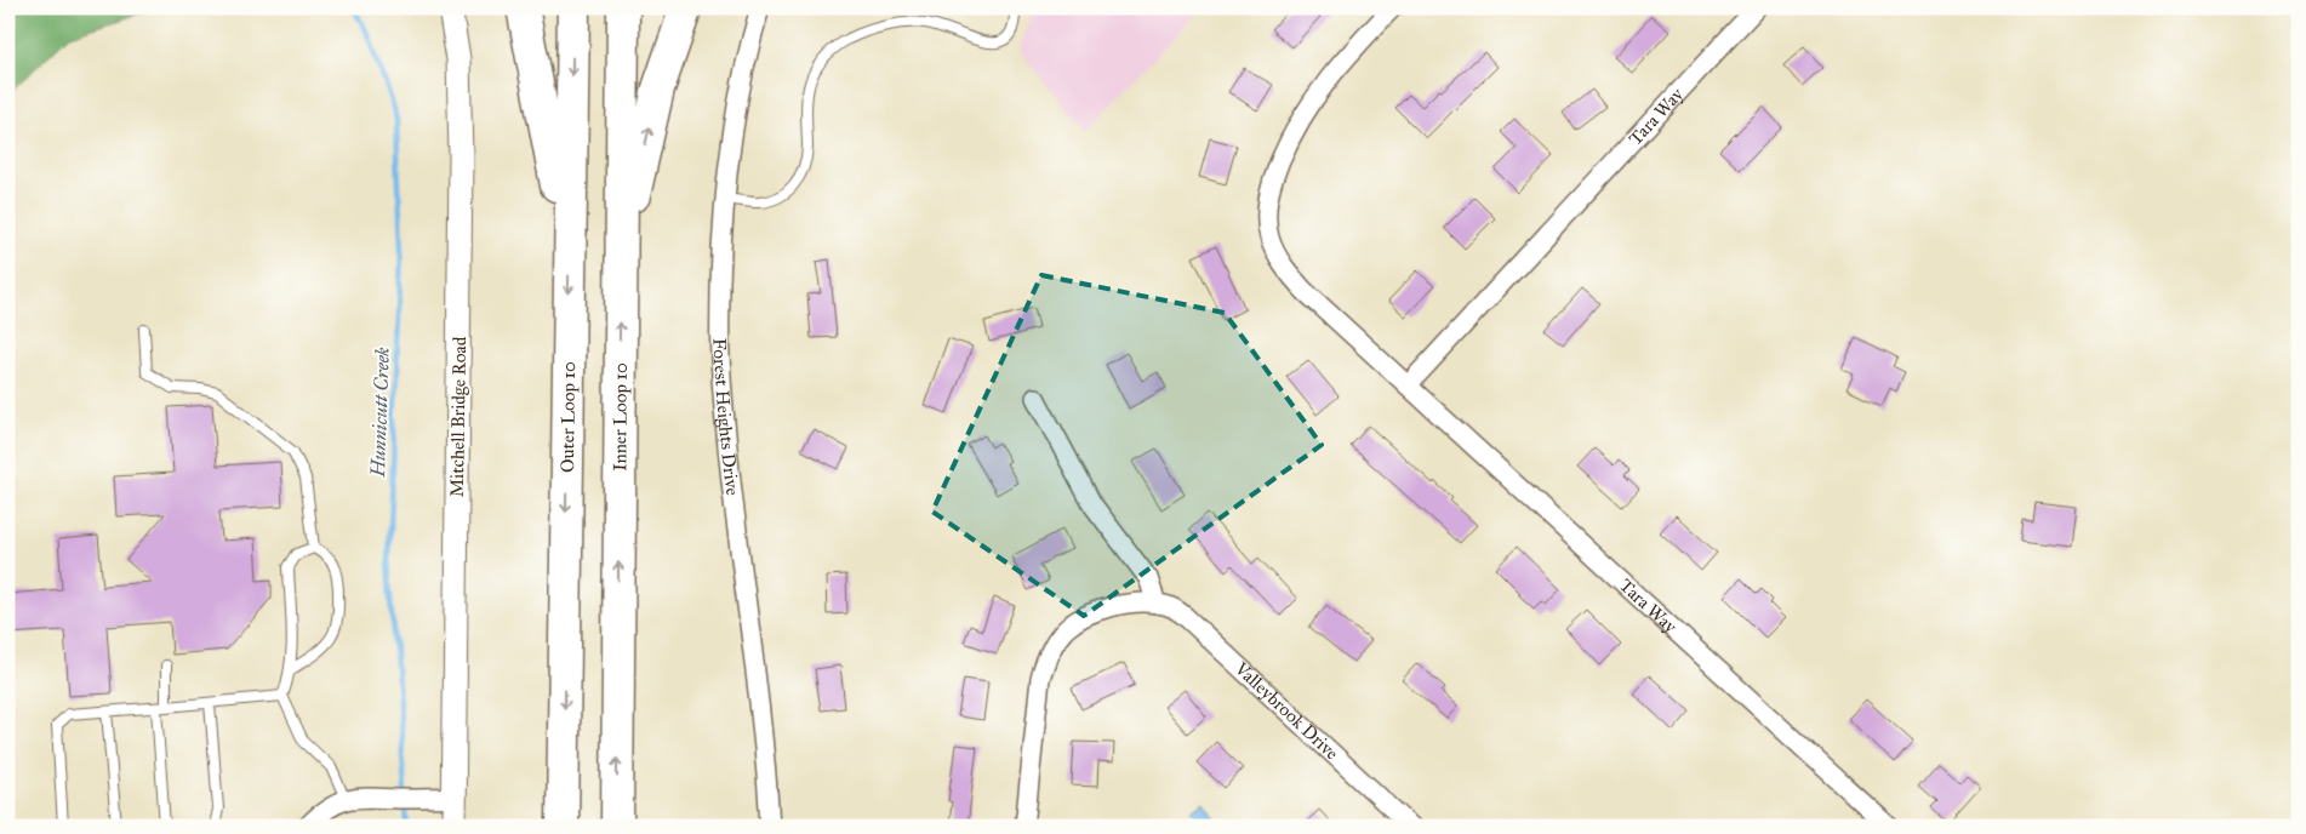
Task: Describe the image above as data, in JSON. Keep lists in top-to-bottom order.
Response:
{
  "streets": {
    "highway": ["Outer Loop 10", "Inner Loop 10"],
    "street": [
      "Tara Way",
      "Forest Heights Drive",
      "Mitchell Bridge Road",
      "Valleybrook Drive"
    ]
  },
  "one_way": ["Inner Loop 10"],
  "water": ["Hunnicutt Creek"]
}
